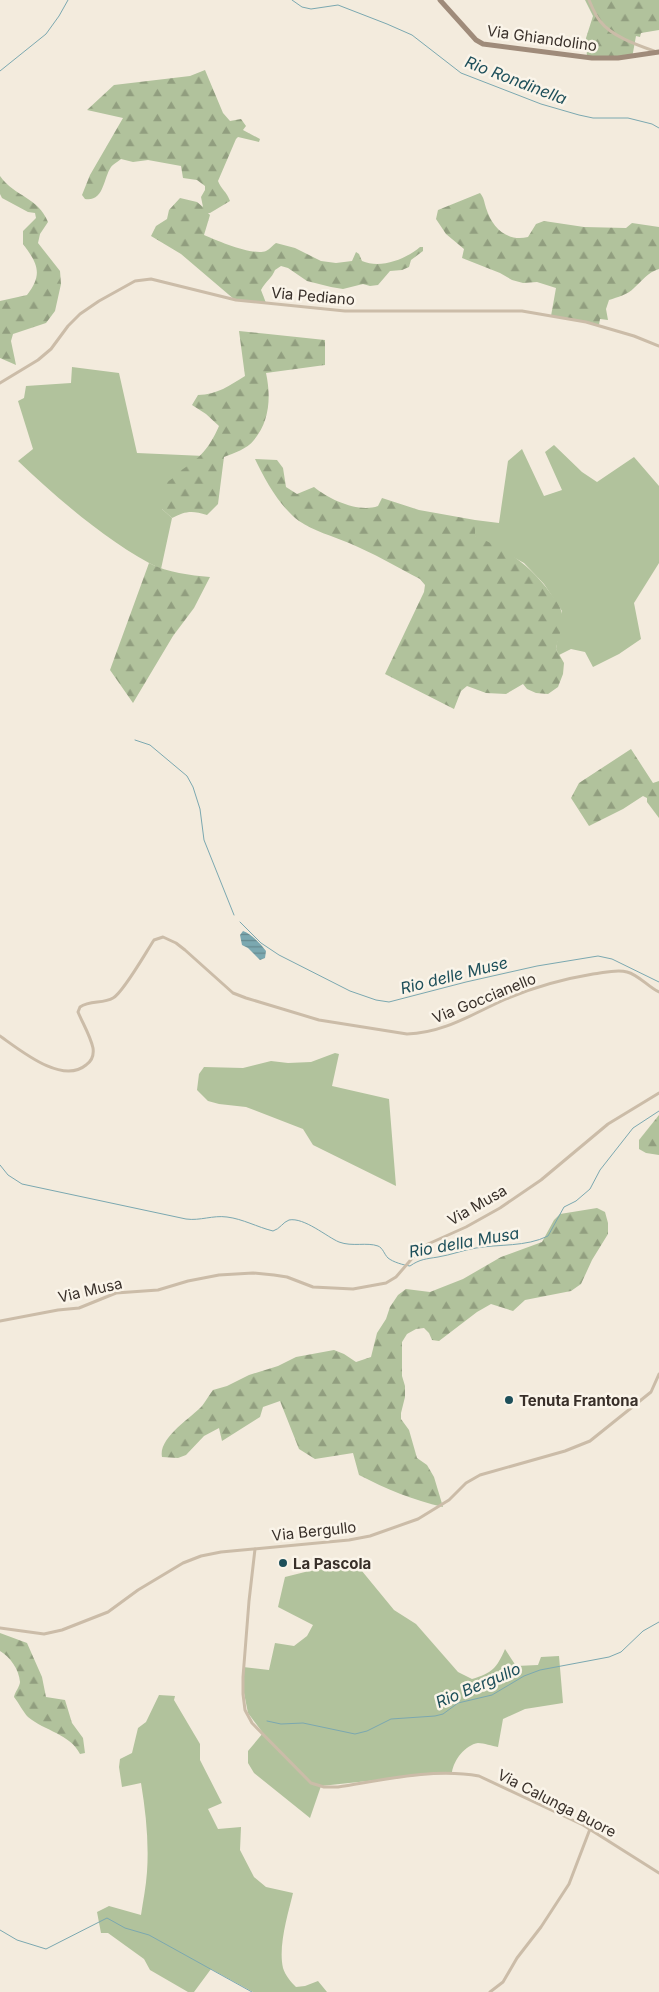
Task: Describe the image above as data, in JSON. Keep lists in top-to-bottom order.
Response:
{
  "streets": {
    "street": [
      "Via Ghiandolino",
      "Via Pediano",
      "Via Goccianello",
      "Via Musa",
      "Via Bergullo",
      "Via Calunga Buore"
    ]
  },
  "crossings": [
    ["Via Bergullo", "Via Calunga Buore"]
  ],
  "water": [
    "Rio Rondinella",
    "Rio delle Muse",
    "Rio della Musa",
    "Rio Bergullo"
  ],
  "places": ["Tenuta Frantona", "La Pascola"]
}
